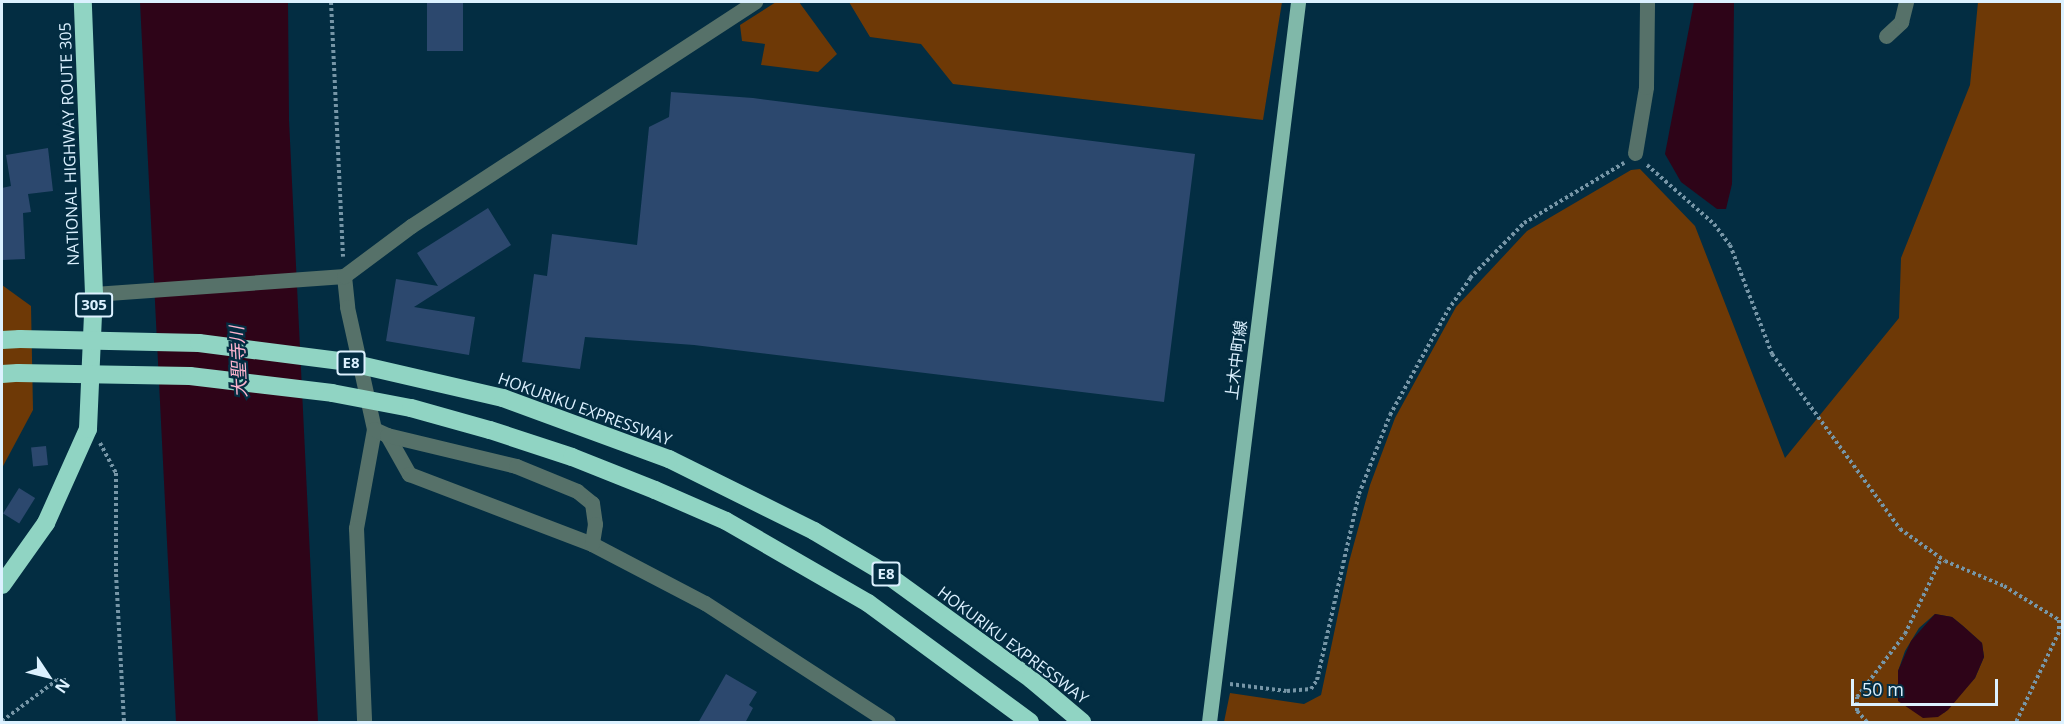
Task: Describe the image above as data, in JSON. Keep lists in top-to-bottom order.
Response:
{
  "streets": {
    "highway": [
      "NATIONAL HIGHWAY ROUTE 305",
      "305",
      "E8",
      "HOKURIKU EXPRESSWAY"
    ],
    "main road": ["上木中町線"]
  },
  "water": ["大聖寺川"],
  "scale_bar": "50 m",
  "north": "bottom right"
}
